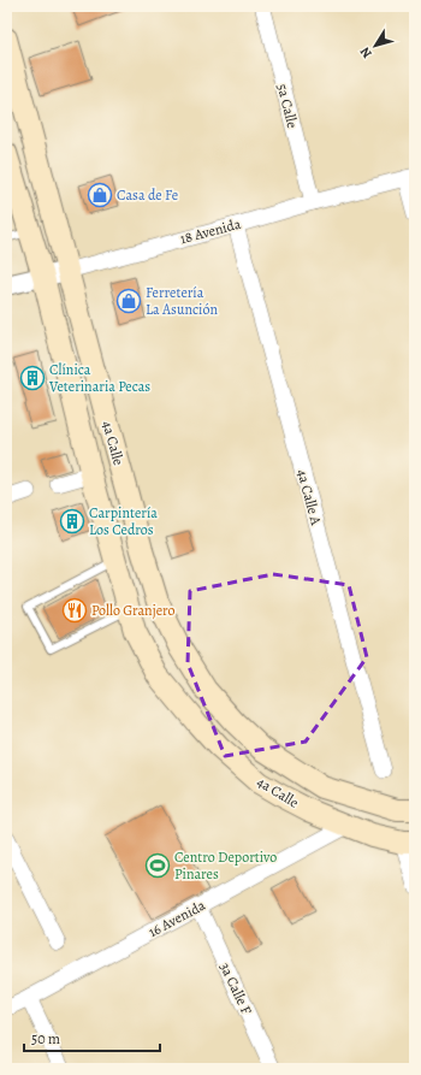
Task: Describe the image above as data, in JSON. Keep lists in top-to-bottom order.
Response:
{
  "streets": {
    "main road": ["4a Calle"],
    "street": [
      "5a Calle",
      "18 Avenida",
      "4a Calle A",
      "16 Avenida",
      "3a Calle F"
    ]
  },
  "crossings": [
    ["5a Calle", "18 Avenida"],
    ["18 Avenida", "4a Calle"],
    ["18 Avenida", "4a Calle A"],
    ["4a Calle", "16 Avenida"],
    ["16 Avenida", "3a Calle F"]
  ],
  "places": {
    "shop": ["Casa de Fe", "Ferretería La Asunción"],
    "building": ["Clínica Veterinaria Pecas", "Carpintería Los Cedros"],
    "restaurant": ["Pollo Granjero"],
    "sports": ["Centro Deportivo Pinares"]
  },
  "scale_bar": "50 m",
  "north": "bottom left"
}
